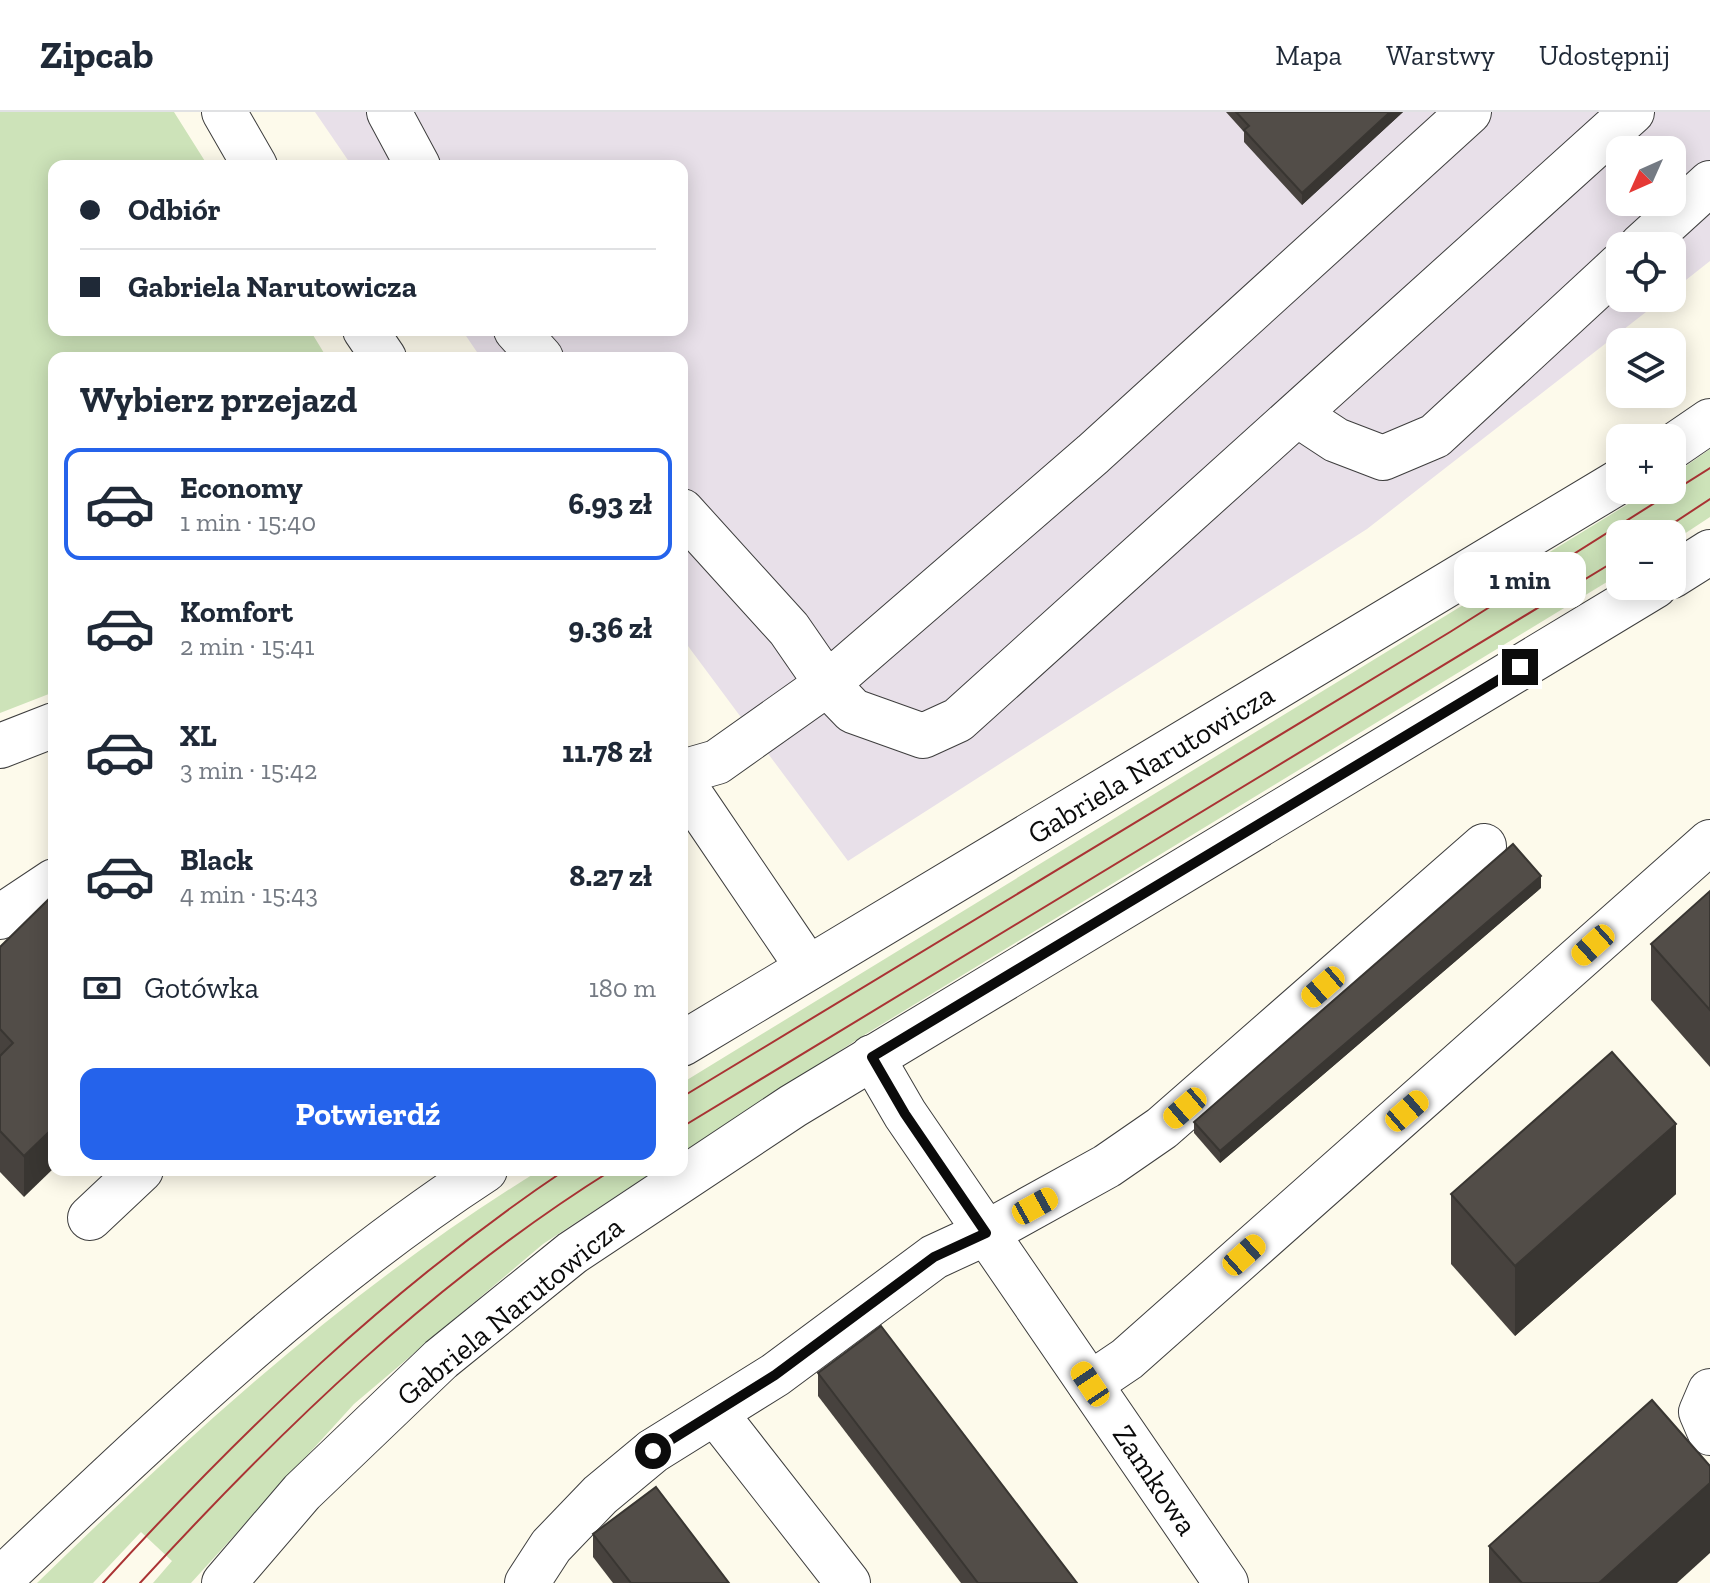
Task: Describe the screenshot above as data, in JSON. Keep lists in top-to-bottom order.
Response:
{
  "streets": {
    "street": ["Gabriela Narutowicza", "Zamkowa"]
  },
  "crossings": [
    ["Gabriela Narutowicza", "Zamkowa"]
  ],
  "north": "bottom left",
  "page": {
    "header": "Zipcab",
    "nav": ["Mapa", "Warstwy", "Udostępnij"],
    "map_buttons": ["+", "−"],
    "banner": ["Odbiór", "Gabriela Narutowicza"],
    "heading": "Wybierz przejazd",
    "list": [
      {
        "name": "Economy",
        "note": "1 min · 15:40",
        "value": "6.93 zł"
      },
      {
        "name": "Komfort",
        "note": "2 min · 15:41",
        "value": "9.36 zł"
      },
      {
        "name": "XL",
        "note": "3 min · 15:42",
        "value": "11.78 zł"
      },
      {
        "name": "Black",
        "note": "4 min · 15:43",
        "value": "8.27 zł"
      }
    ],
    "bubble": "1 min",
    "pay": ["Gotówka", "180 m"],
    "buttons": "Potwierdź"
  }
}
